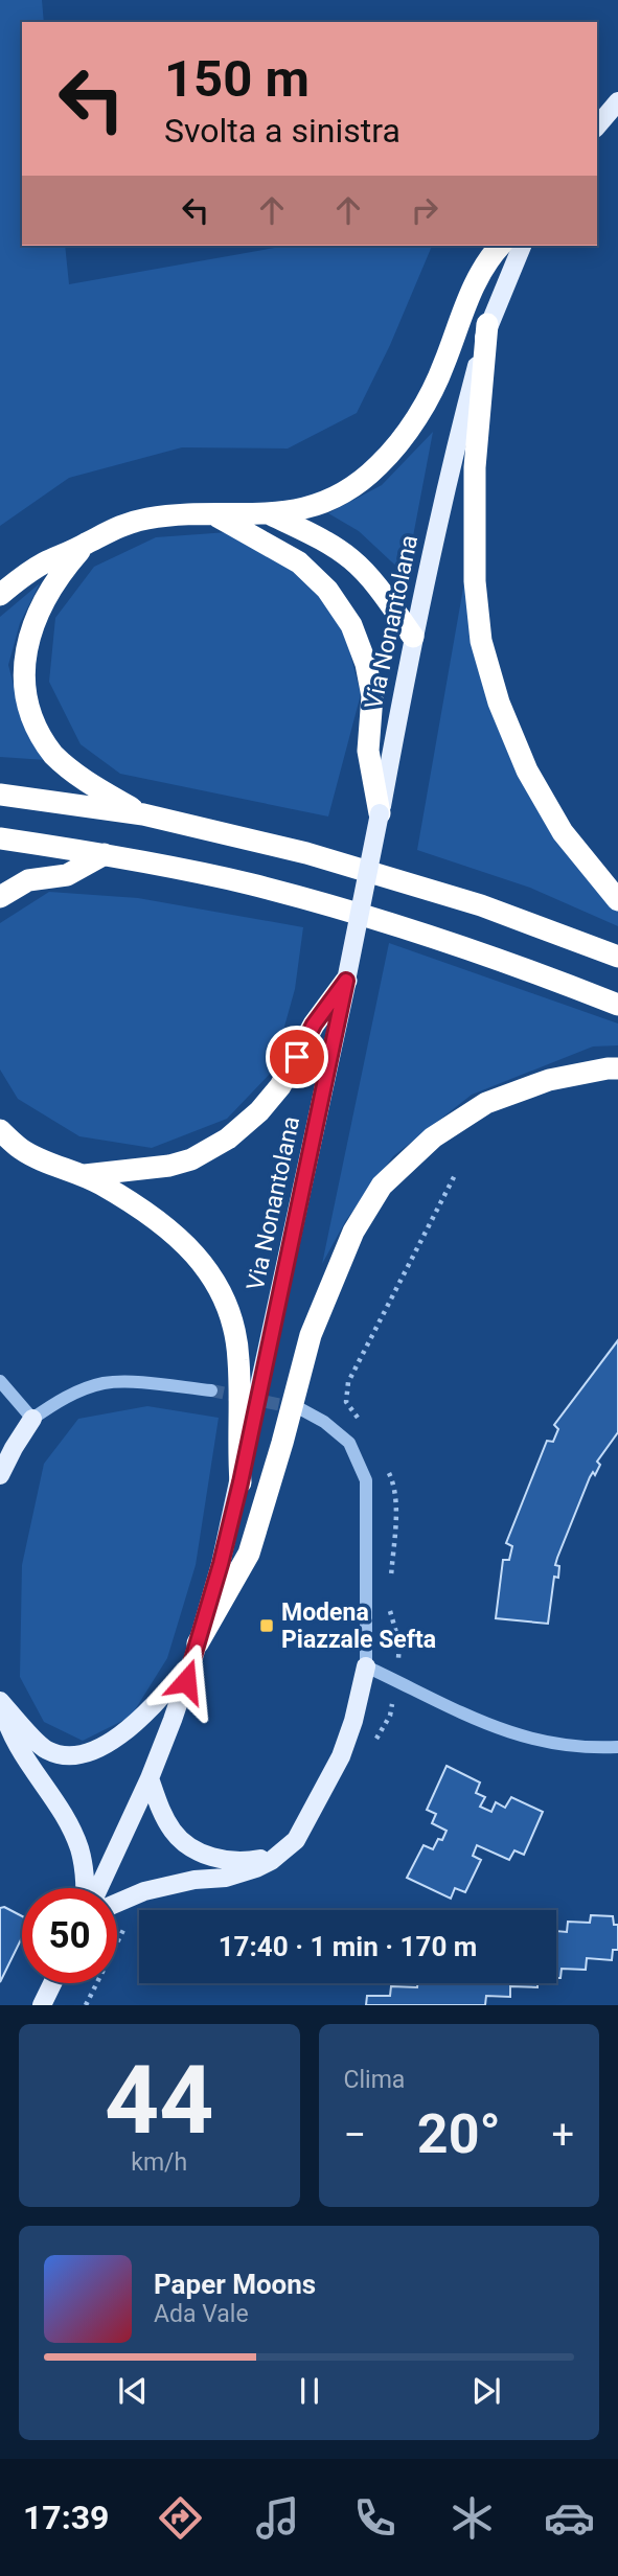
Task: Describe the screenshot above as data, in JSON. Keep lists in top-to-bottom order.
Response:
{
  "streets": {
    "main road": ["Via Nonantolana"]
  },
  "places": {
    "transit": ["Modena Piazzale Sefta"]
  },
  "page": {
    "turn": ["150 m", "Svolta a sinistra"],
    "limit": "50",
    "trip": "17:40 · 1 min · 170 m",
    "tile": [
      ["44", "km/h"],
      "Clima"
    ],
    "heat": ["−", "20°", "+"],
    "song": ["Paper Moons", "Ada Vale"],
    "tabs": "17:39"
  }
}
